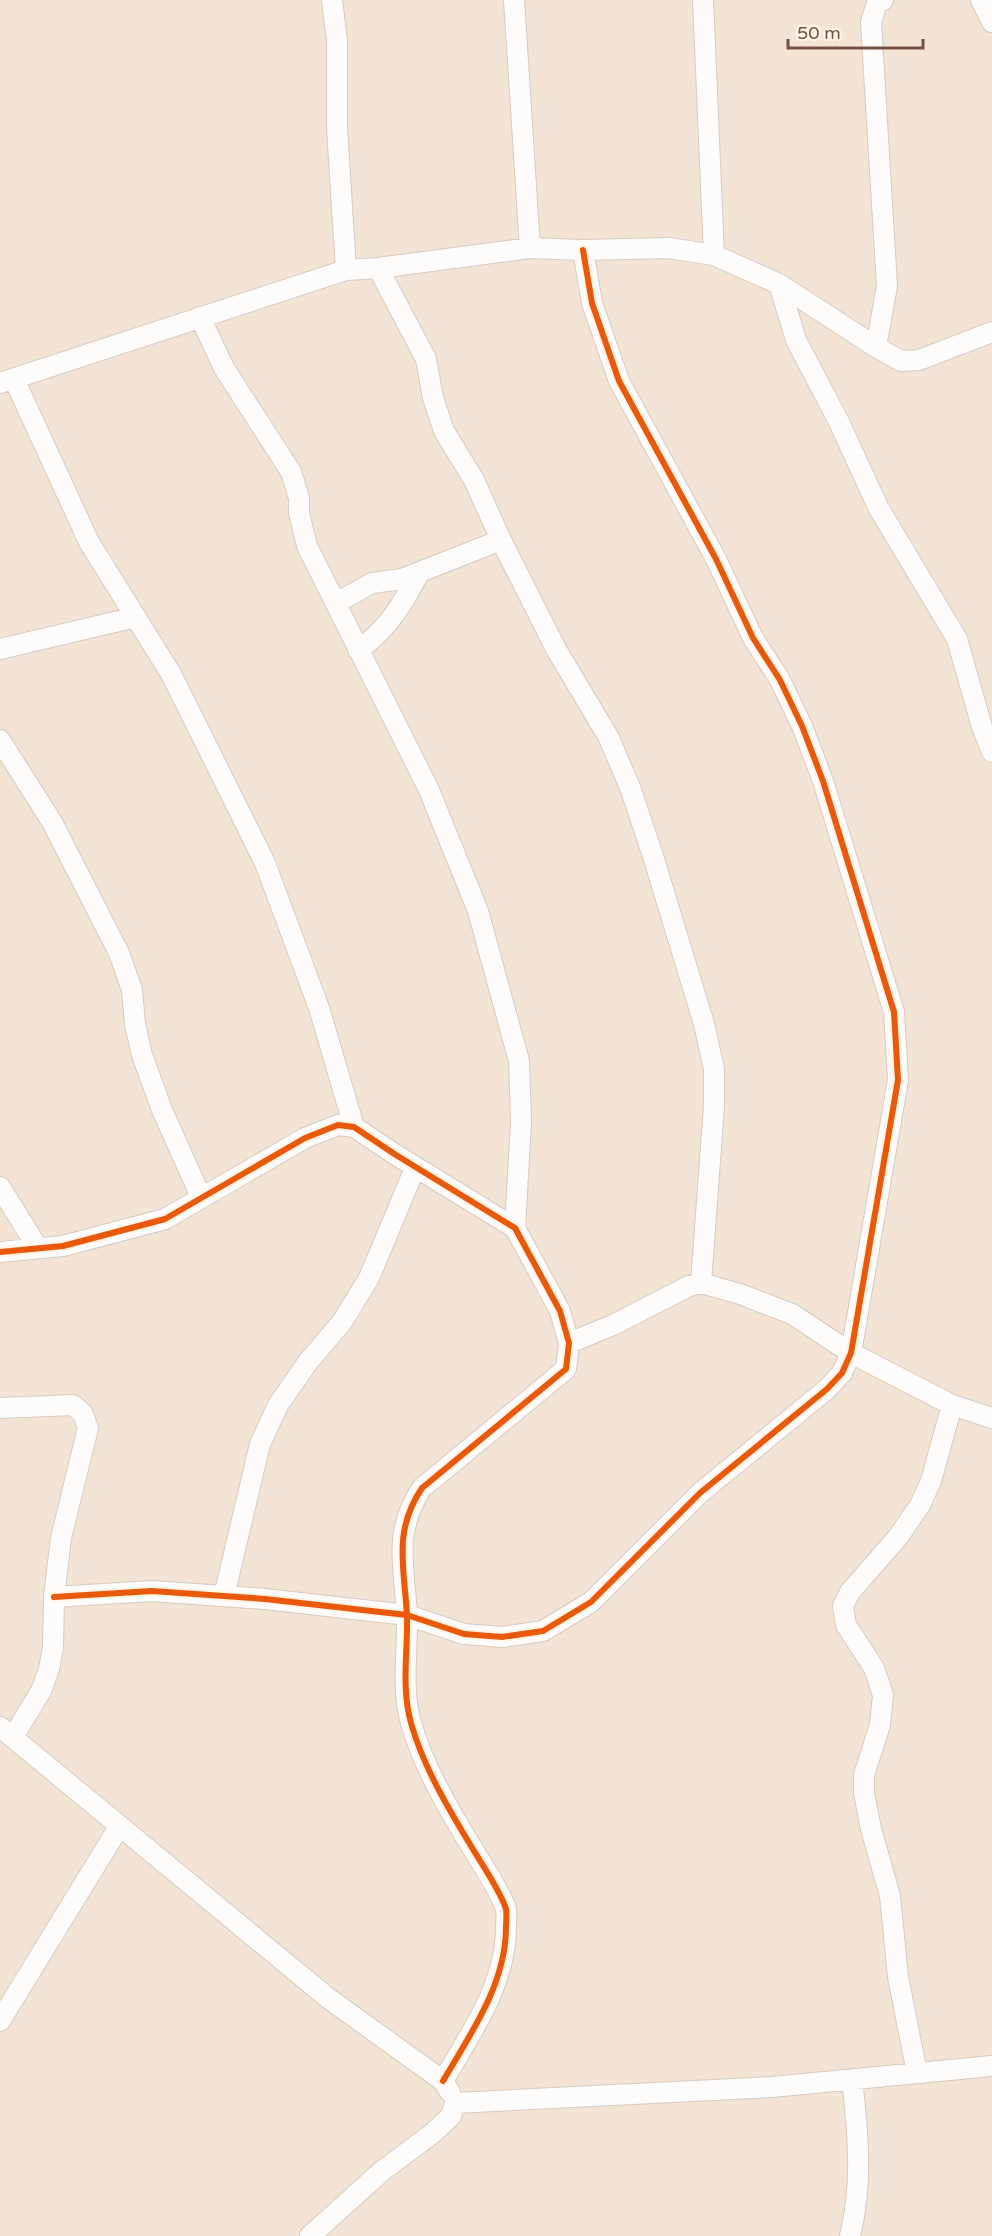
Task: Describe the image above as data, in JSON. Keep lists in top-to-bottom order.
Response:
{
  "scale_bar": "50 m"
}
